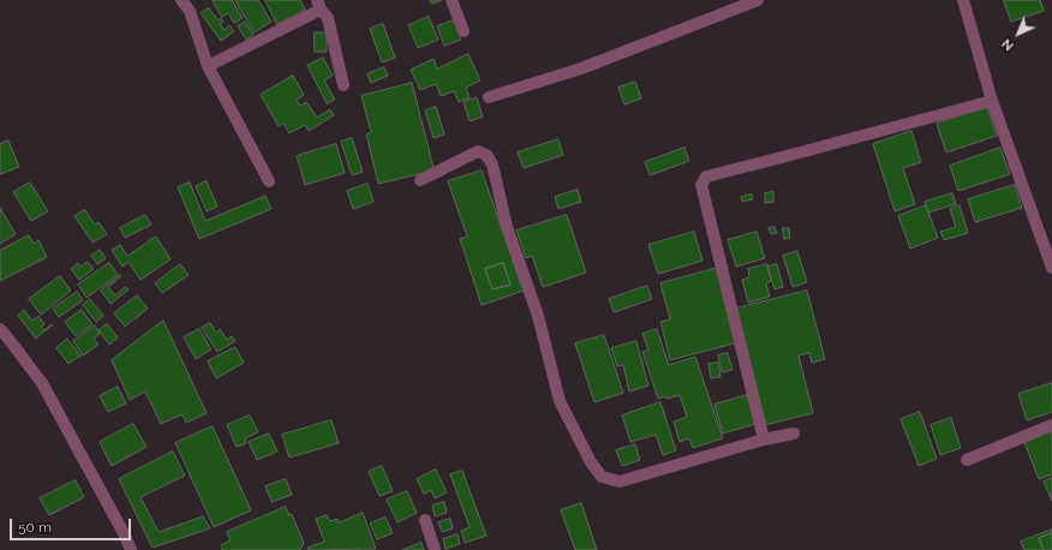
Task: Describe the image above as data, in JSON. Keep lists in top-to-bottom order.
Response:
{
  "scale_bar": "50 m",
  "north": "bottom left"
}
